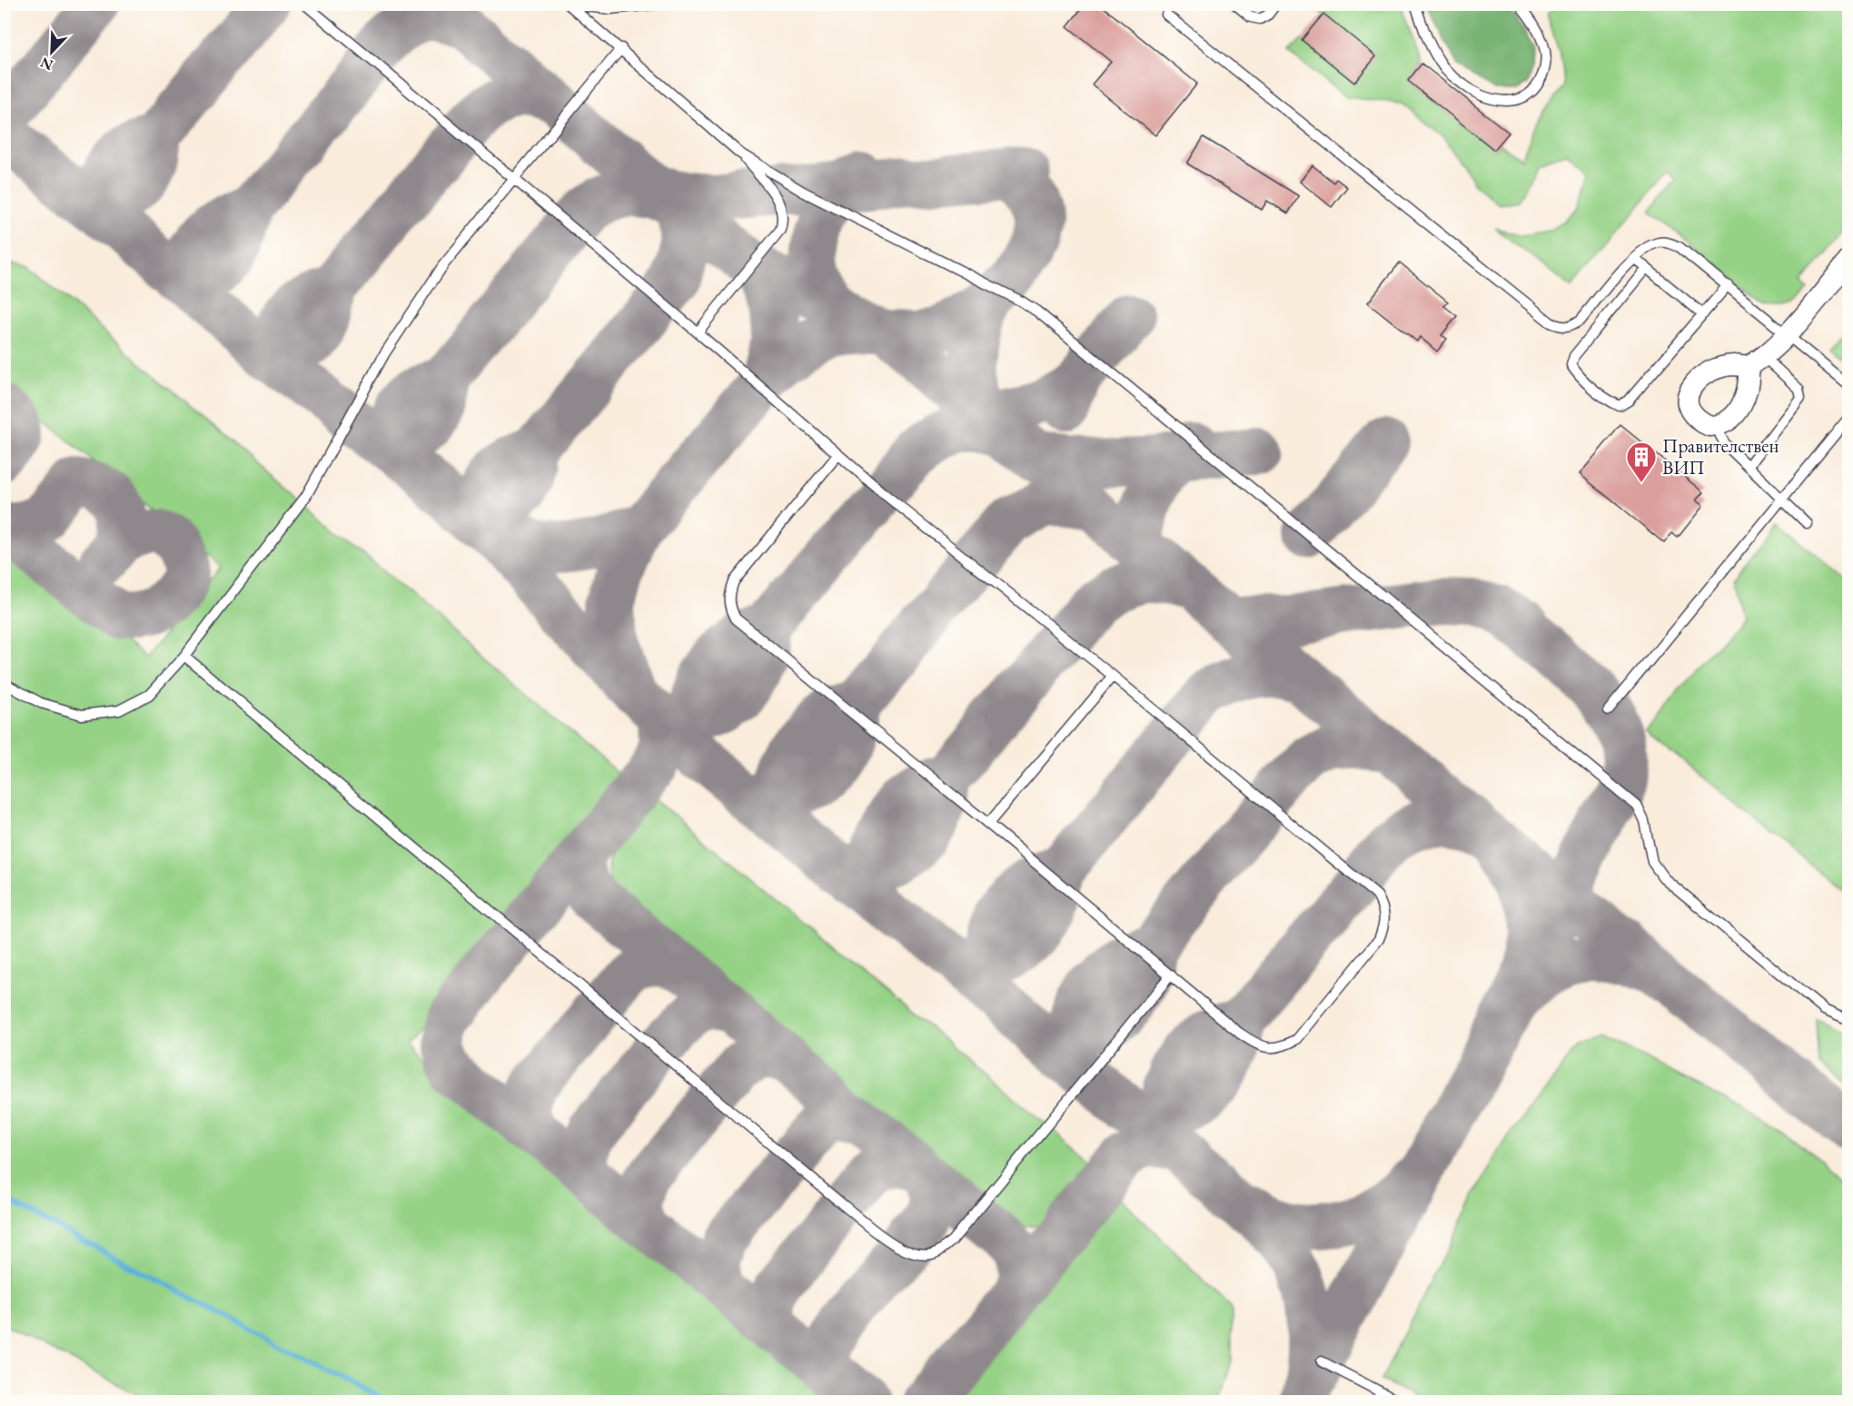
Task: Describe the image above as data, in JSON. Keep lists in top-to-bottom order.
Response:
{
  "places": {
    "building": ["Правителствен ВИП"]
  },
  "north": "bottom left"
}
